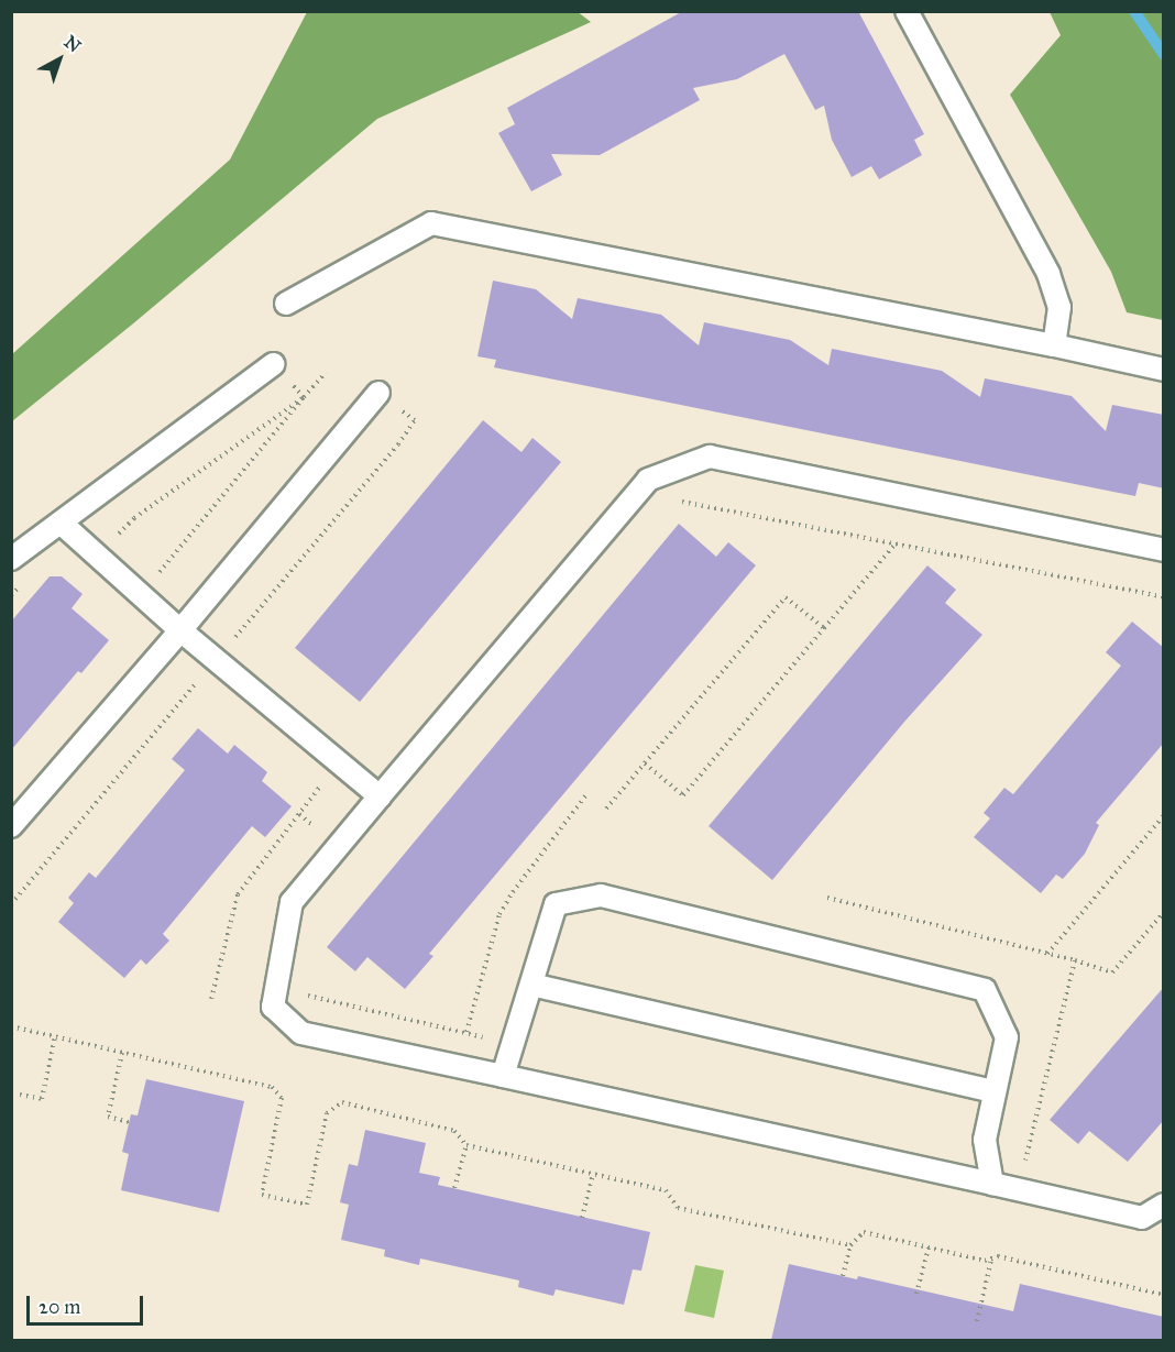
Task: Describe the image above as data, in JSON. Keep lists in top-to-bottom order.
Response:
{
  "scale_bar": "20 m",
  "north": "top right"
}
